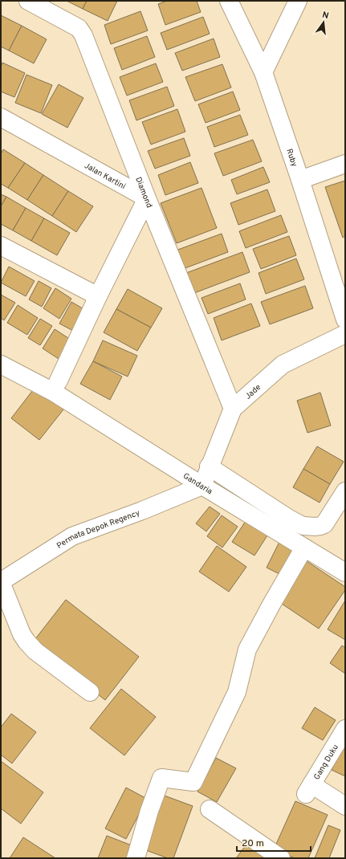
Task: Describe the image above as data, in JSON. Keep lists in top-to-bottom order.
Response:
{
  "streets": {
    "street": [
      "Ruby",
      "Jalan Kartini",
      "Diamond",
      "Jade",
      "Gandaria",
      "Permata Depok Regency",
      "Gang Duku"
    ]
  },
  "crossings": [
    ["Jalan Kartini", "Diamond"],
    ["Diamond", "Jade"],
    ["Jade", "Gandaria"],
    ["Jade", "Permata Depok Regency"],
    ["Gandaria", "Permata Depok Regency"]
  ],
  "scale_bar": "20 m",
  "north": "top"
}
